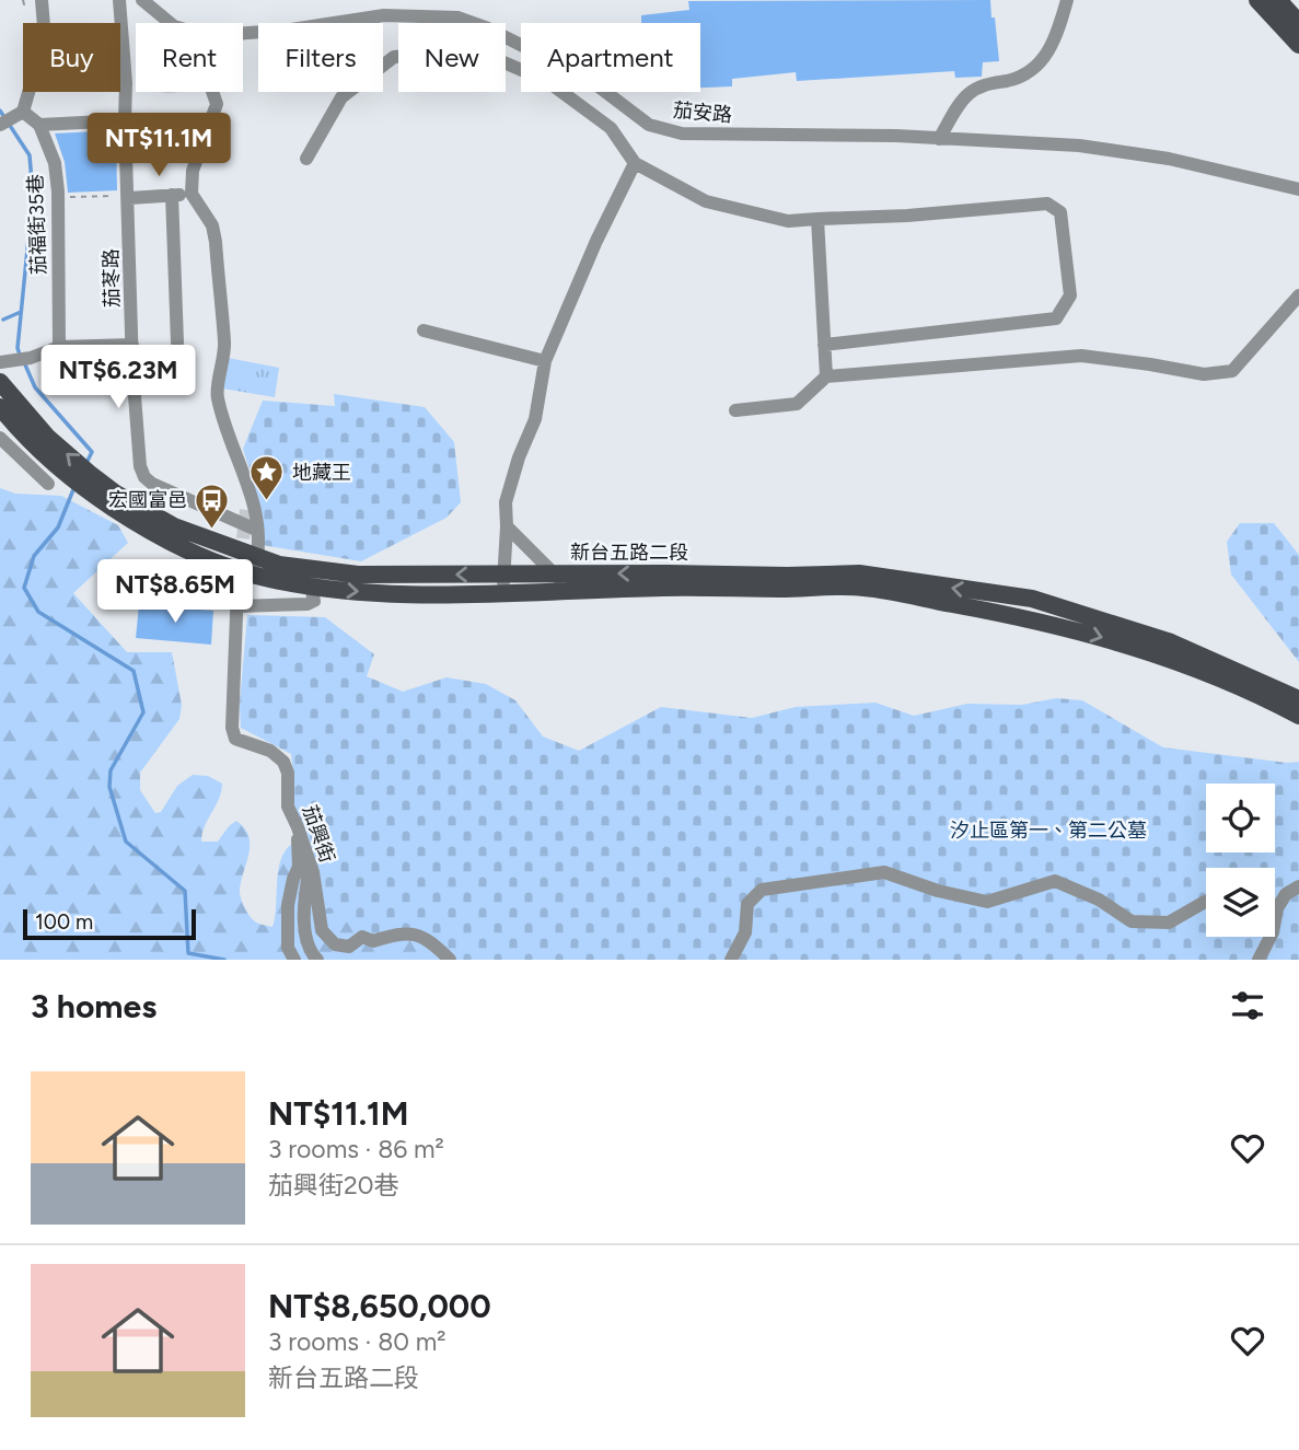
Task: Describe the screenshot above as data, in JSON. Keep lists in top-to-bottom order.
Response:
{
  "streets": {
    "main road": ["新台五路二段"],
    "street": [
      "茄安路",
      "茄福街35巷",
      "茄苳路",
      "茄興街"
    ]
  },
  "parks": ["汐止區第一、第二公墓"],
  "places": {
    "place": ["地藏王"],
    "bus stop": ["宏國富邑"]
  },
  "scale_bar": "100 m",
  "page": {
    "chip": [
      "Buy",
      "Rent",
      "Filters",
      "New",
      "Apartment"
    ],
    "price": ["NT$11.1M", "NT$6.23M", "NT$8.65M"],
    "scale": "100 m",
    "heading": "3 homes",
    "list": [
      {
        "name": "NT$11.1M",
        "note": "3 rooms · 86 m² · 茄興街20巷"
      },
      {
        "name": "NT$8,650,000",
        "note": "3 rooms · 80 m² · 新台五路二段"
      }
    ]
  }
}
